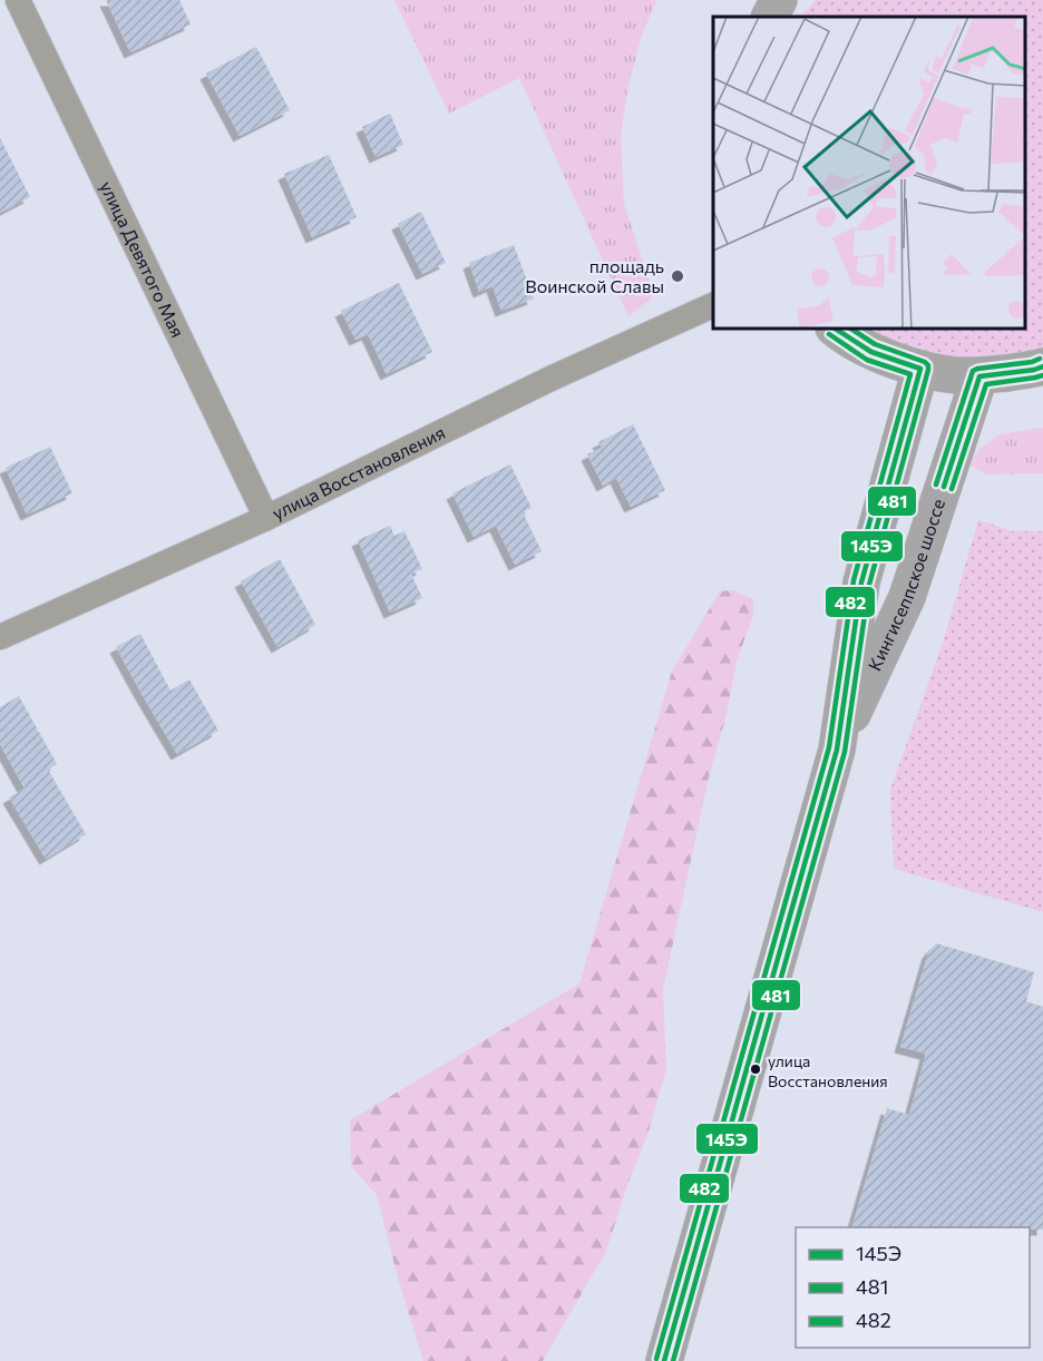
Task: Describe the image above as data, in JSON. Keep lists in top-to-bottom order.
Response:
{
  "streets": {
    "main road": ["Кингисеппское шоссе"],
    "street": ["улица Девятого Мая", "улица Восстановления"]
  },
  "crossings": [
    ["улица Девятого Мая", "улица Восстановления"]
  ],
  "places": ["площадь Воинской Славы", "улица Восстановления"],
  "lines": ["transit line 145Э", "transit line 481", "transit line 482"],
  "legend": ["145Э", "481", "482"]
}
